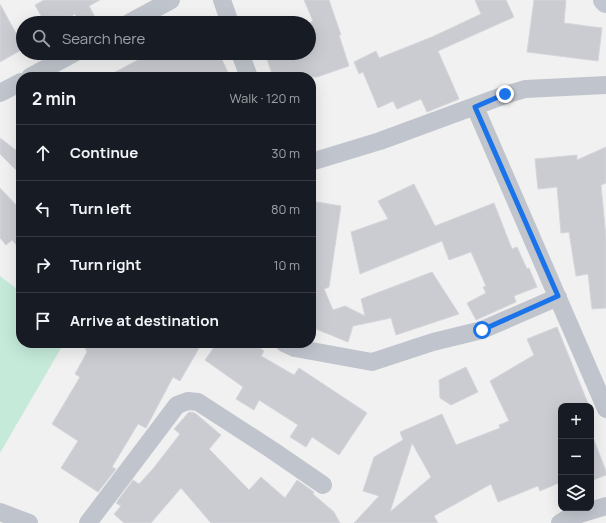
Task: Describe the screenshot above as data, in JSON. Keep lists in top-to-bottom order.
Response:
{
  "page": {
    "search": "Search here",
    "heading": ["2 min", "Walk · 120 m"],
    "list": [
      ["Continue", "30 m"],
      ["Turn left", "80 m"],
      ["Turn right", "10 m"],
      "Arrive at destination"
    ],
    "map_buttons": ["+", "−"]
  }
}
